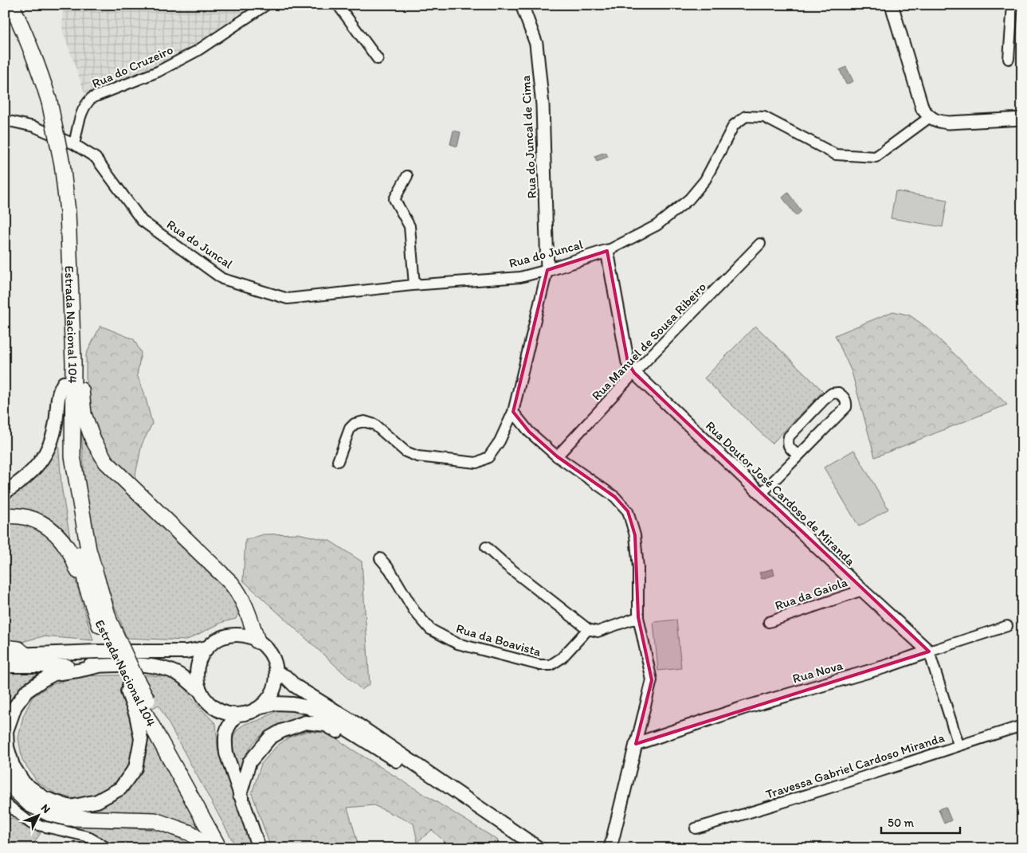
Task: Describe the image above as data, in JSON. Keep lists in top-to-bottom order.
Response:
{
  "streets": {
    "main road": ["Estrada Nacional 104"],
    "street": [
      "Rua do Cruzeiro",
      "Rua do Juncal de Cima",
      "Rua do Juncal",
      "Rua Manuel de Sousa Ribeiro",
      "Rua Doutor José Cardoso de Miranda",
      "Rua da Gaiola",
      "Rua da Boavista",
      "Rua Nova",
      "Travessa Gabriel Cardoso Miranda"
    ]
  },
  "crossings": [
    ["Rua do Cruzeiro", "Rua do Juncal"],
    ["Rua do Juncal de Cima", "Rua do Juncal"],
    ["Rua do Juncal", "Rua Doutor José Cardoso de Miranda"],
    ["Rua Manuel de Sousa Ribeiro", "Rua Doutor José Cardoso de Miranda"],
    ["Rua Doutor José Cardoso de Miranda", "Rua da Gaiola"],
    ["Rua Doutor José Cardoso de Miranda", "Rua Nova"]
  ],
  "scale_bar": "50 m",
  "north": "top right"
}
